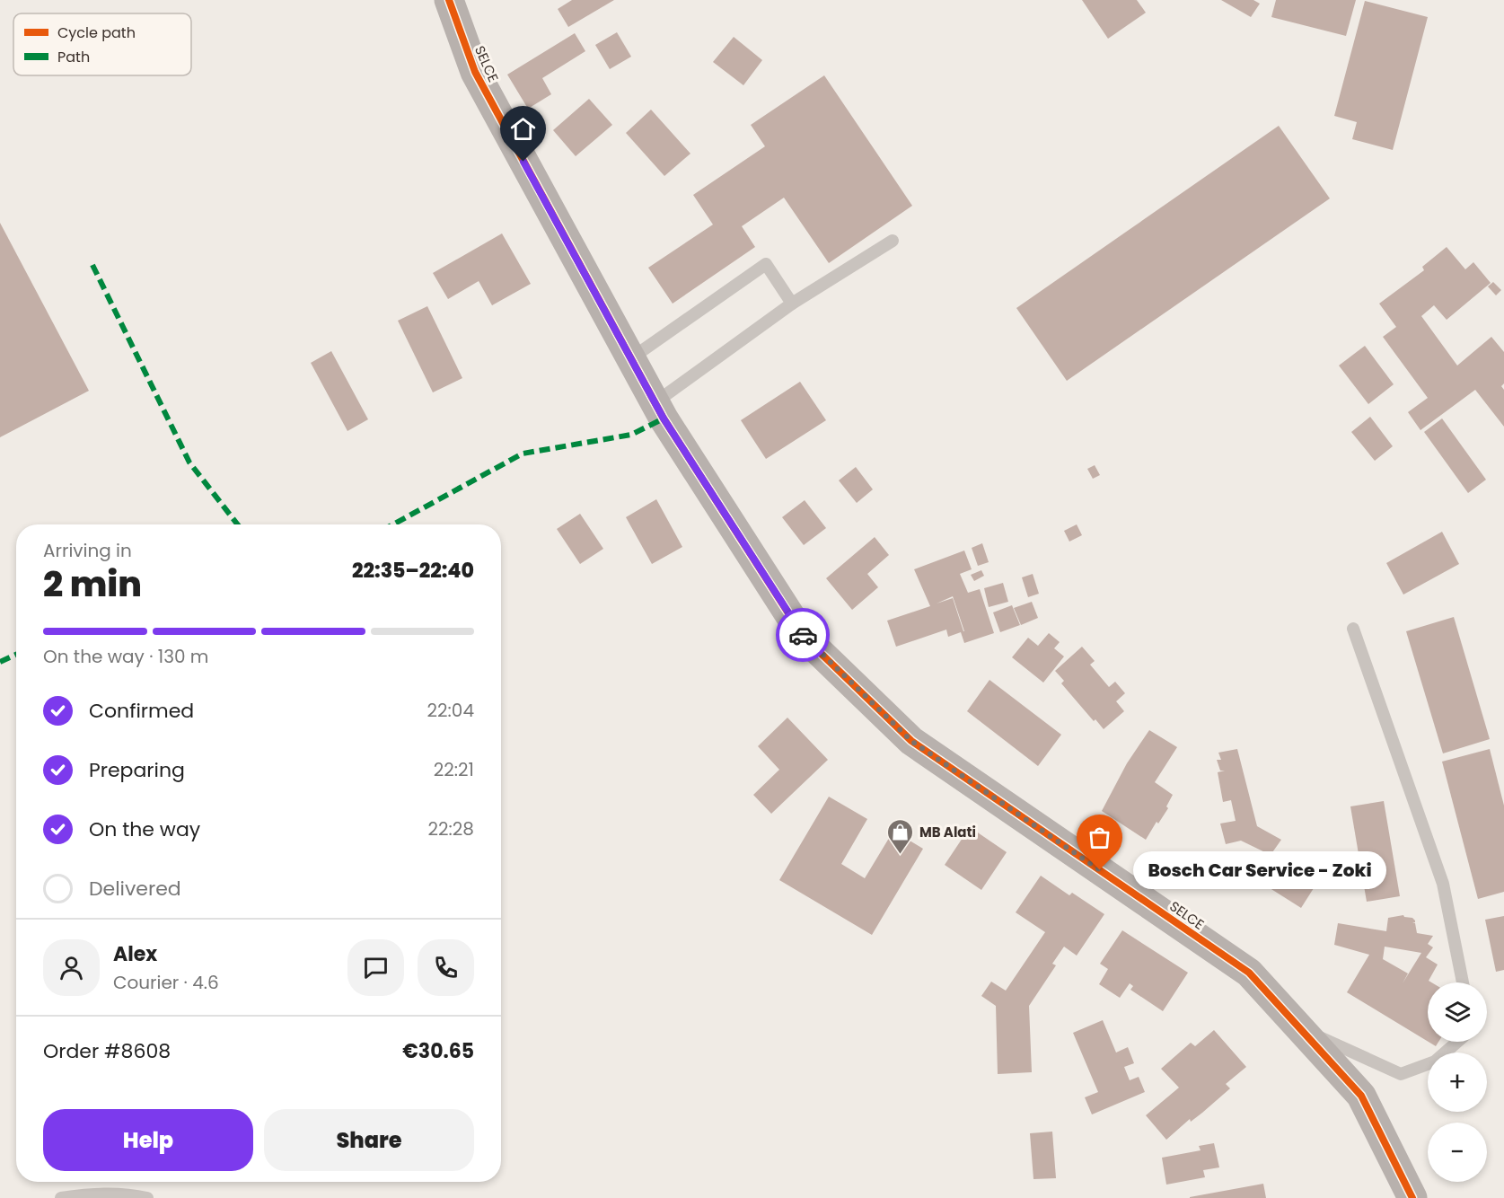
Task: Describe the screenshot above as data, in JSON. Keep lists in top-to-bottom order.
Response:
{
  "streets": {
    "main road": ["SELCE"]
  },
  "places": {
    "shop": ["MB Alati"],
    "other": ["Bosch Car Service - Zoki"]
  },
  "legend": ["Cycle path", "Path"],
  "page": {
    "heading": ["2 min", "Arriving in", "22:35–22:40"],
    "panel": [
      "Alex",
      "Courier · 4.6",
      "Order #8608",
      "€30.65"
    ],
    "bar": "On the way · 130 m",
    "list": [
      ["Confirmed", "22:04"],
      ["Preparing", "22:21"],
      ["On the way", "22:28"],
      "Delivered"
    ],
    "bubble": "Bosch Car Service - Zoki",
    "map_buttons": ["+", "−"],
    "buttons": ["Help", "Share"]
  }
}
